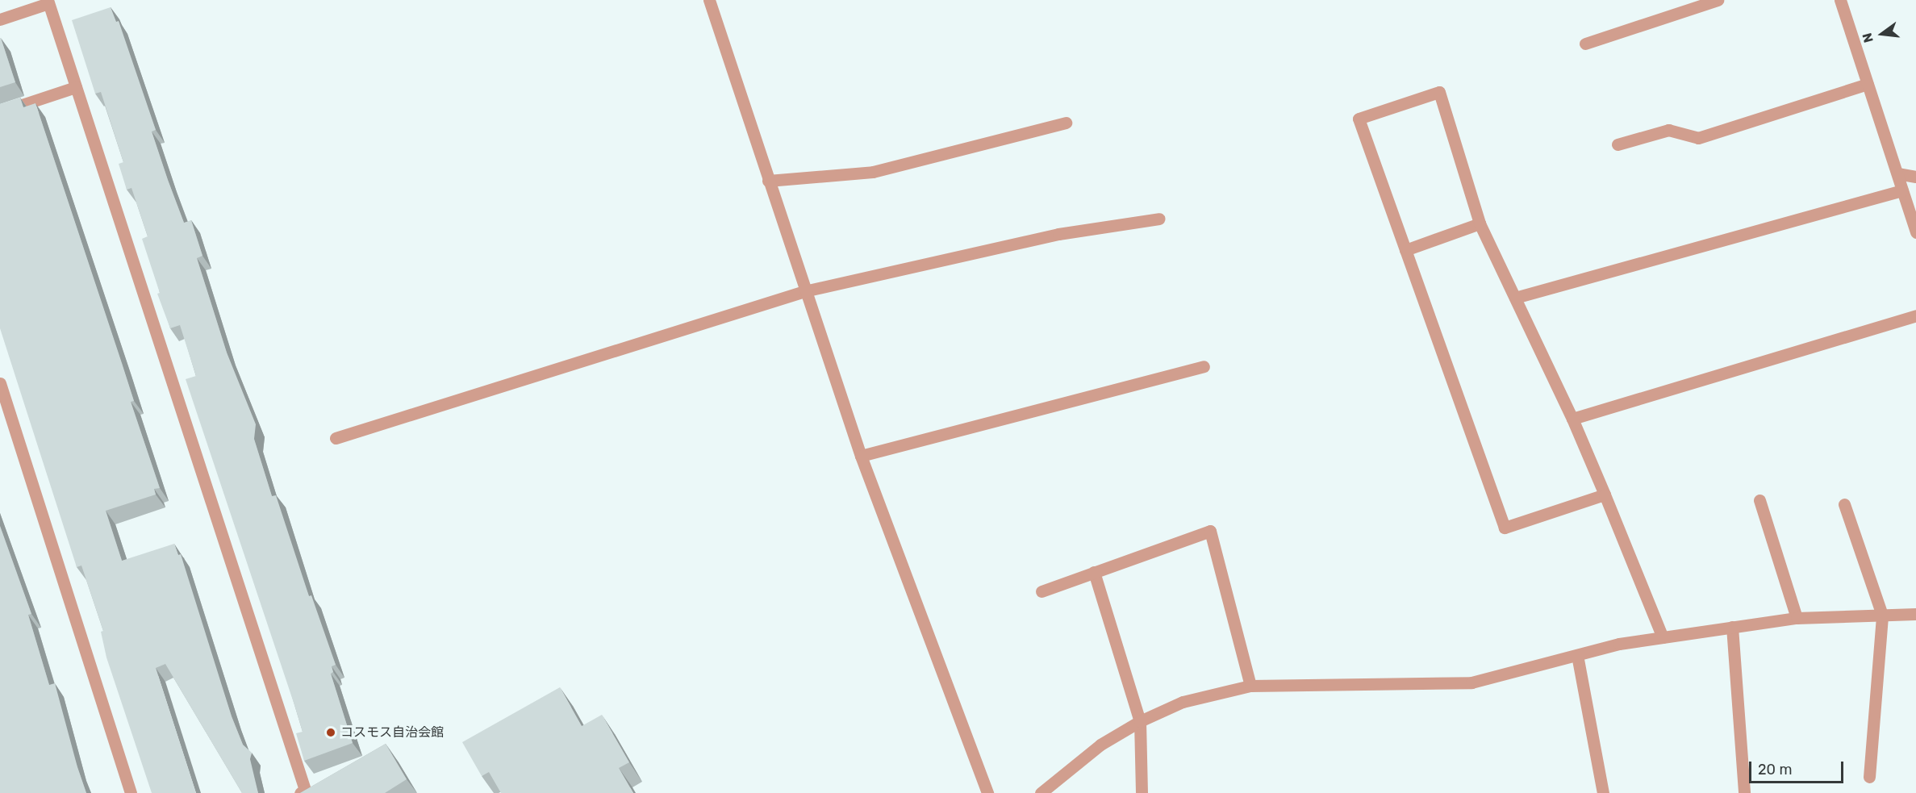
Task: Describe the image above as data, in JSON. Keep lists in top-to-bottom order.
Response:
{
  "places": ["コスモス自治会館"],
  "scale_bar": "20 m",
  "north": "left"
}
